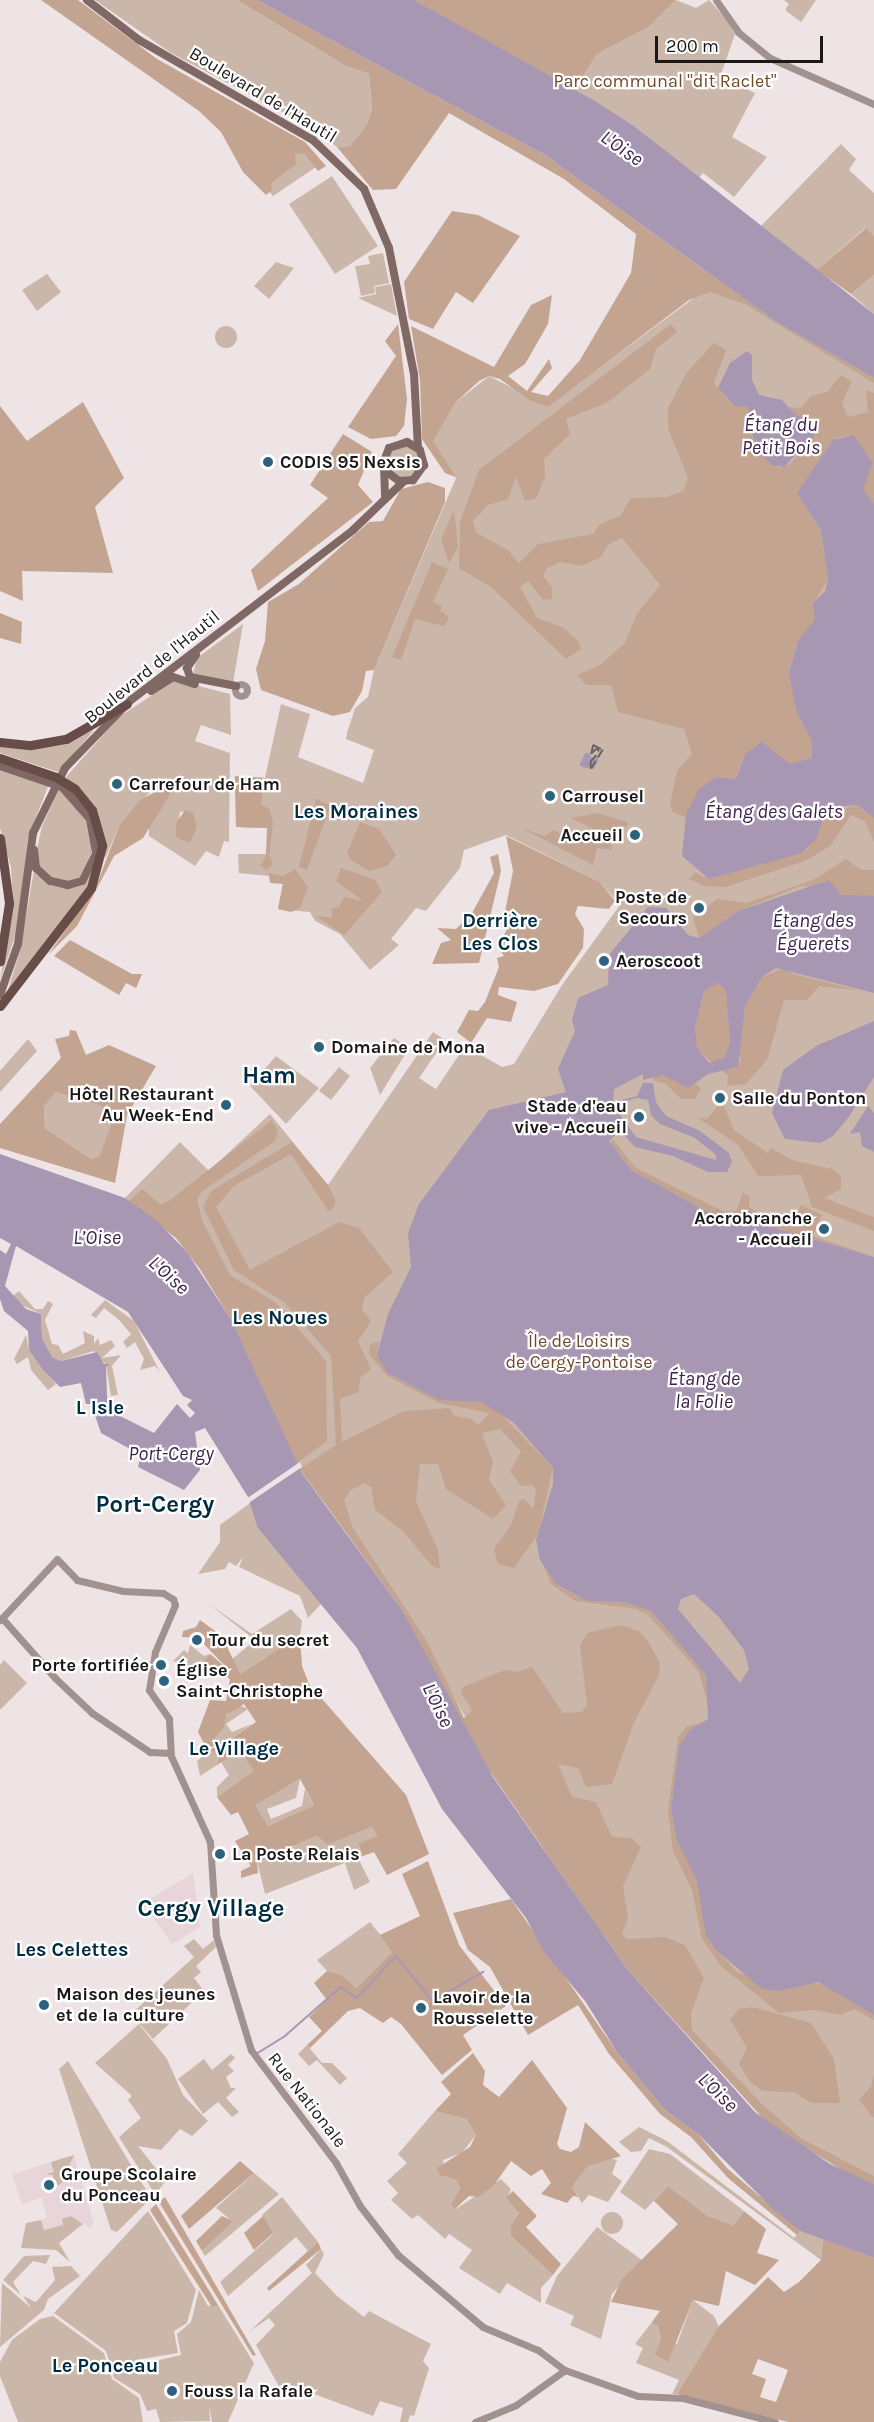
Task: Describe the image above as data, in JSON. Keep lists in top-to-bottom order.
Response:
{
  "streets": {
    "main road": ["Boulevard de l'Hautil"],
    "street": ["Rue Nationale"]
  },
  "districts": [
    "Les Moraines",
    "Derrière Les Clos",
    "Ham",
    "Les Noues",
    "L Isle",
    "Port-Cergy",
    "Le Village",
    "Cergy Village",
    "Les Celettes",
    "Le Ponceau"
  ],
  "water": [
    "L'Oise",
    "Étang du Petit Bois",
    "Étang des Galets",
    "Étang des Éguerets",
    "L’Oise",
    "Étang de la Folie",
    "Port-Cergy"
  ],
  "parks": ["Parc communal \"dit Raclet\"", "Île de Loisirs de Cergy-Pontoise"],
  "places": [
    "CODIS 95 Nexsis",
    "Carrefour de Ham",
    "Carrousel",
    "Accueil",
    "Poste de Secours",
    "Aeroscoot",
    "Domaine de Mona",
    "Salle du Ponton",
    "Hôtel Restaurant Au Week-End",
    "Stade d'eau vive - Accueil",
    "Accrobranche - Accueil",
    "Tour du secret",
    "Porte fortifiée",
    "Église Saint-Christophe",
    "La Poste Relais",
    "Maison des jeunes et de la culture",
    "Lavoir de la Rousselette",
    "Groupe Scolaire du Ponceau",
    "Fouss la Rafale"
  ],
  "scale_bar": "200 m"
}
